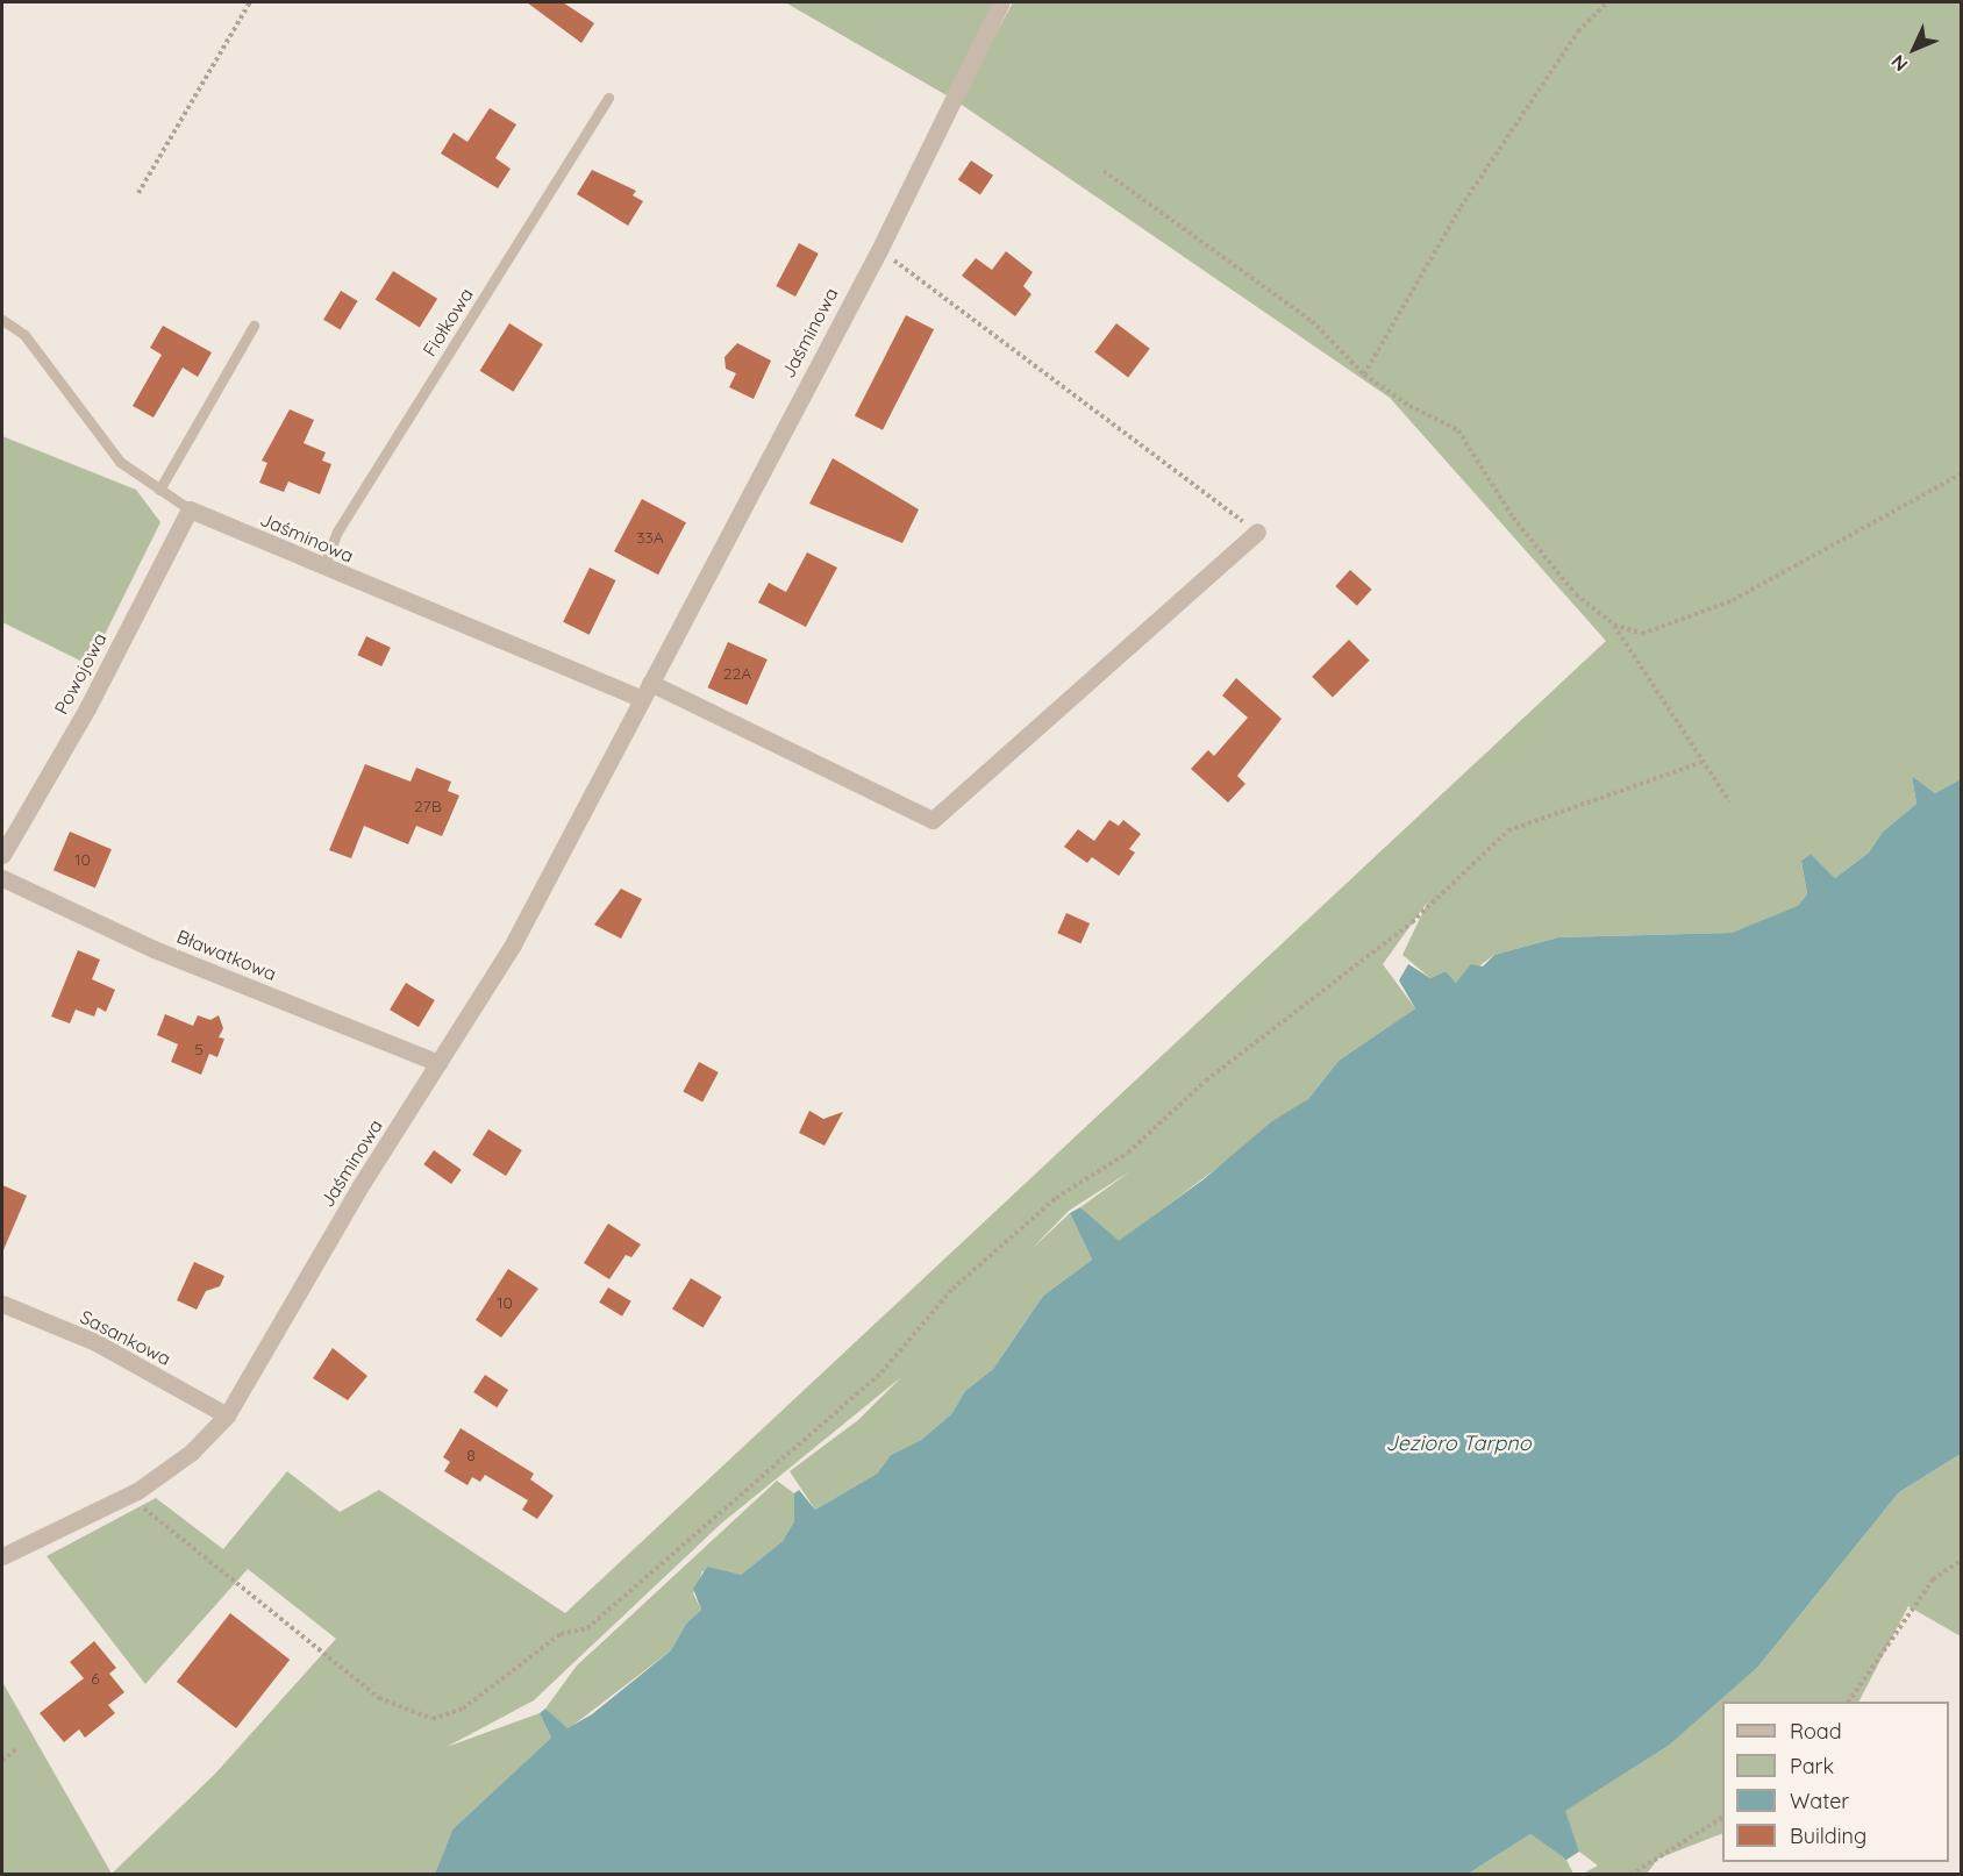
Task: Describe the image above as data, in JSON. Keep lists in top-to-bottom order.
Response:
{
  "streets": {
    "street": [
      "Jaśminowa",
      "Powojowa",
      "Bławatkowa",
      "Sasankowa"
    ],
    "lane": ["Fiołkowa"]
  },
  "crossings": [
    ["Fiołkowa", "Jaśminowa"],
    ["Jaśminowa", "Powojowa"],
    ["Jaśminowa", "Bławatkowa"],
    ["Jaśminowa", "Sasankowa"]
  ],
  "water": ["Jezioro Tarpno"],
  "house_numbers": [
    "33A",
    "22A",
    "27B",
    "10",
    "5",
    "10",
    "8",
    "6"
  ],
  "legend": [
    "Road",
    "Park",
    "Water",
    "Building"
  ],
  "north": "bottom left"
}
